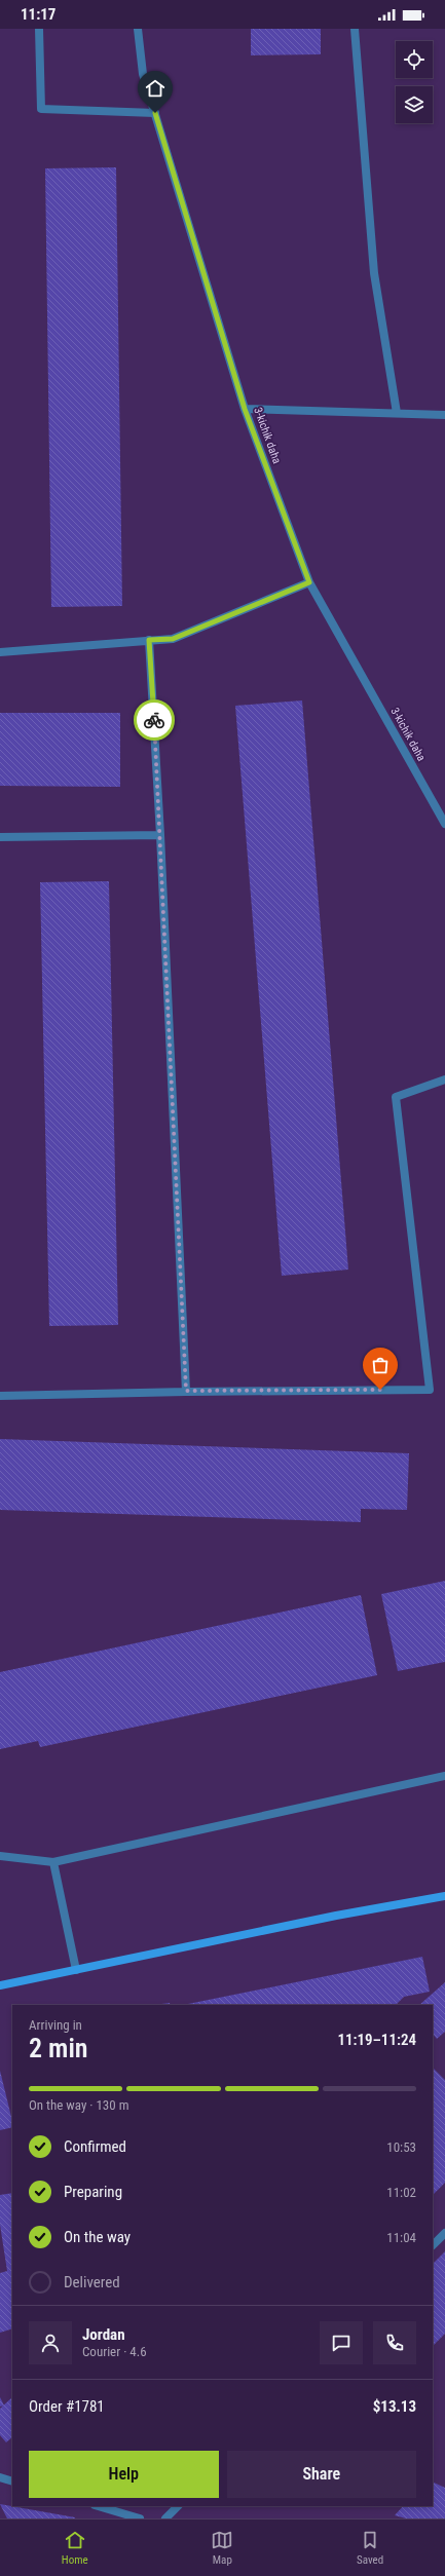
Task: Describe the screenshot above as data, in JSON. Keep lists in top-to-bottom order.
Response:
{
  "streets": {
    "street": ["3-kichik daha"]
  },
  "page": {
    "status": "11:17",
    "heading": ["2 min", "Arriving in", "11:19–11:24"],
    "panel": [
      "Jordan",
      "Courier · 4.6",
      "Order #1781",
      "$13.13"
    ],
    "bar": "On the way · 130 m",
    "list": [
      ["Confirmed", "10:53"],
      ["Preparing", "11:02"],
      ["On the way", "11:04"],
      "Delivered"
    ],
    "buttons": ["Help", "Share"],
    "tabs": ["Home", "Map", "Saved"]
  }
}
